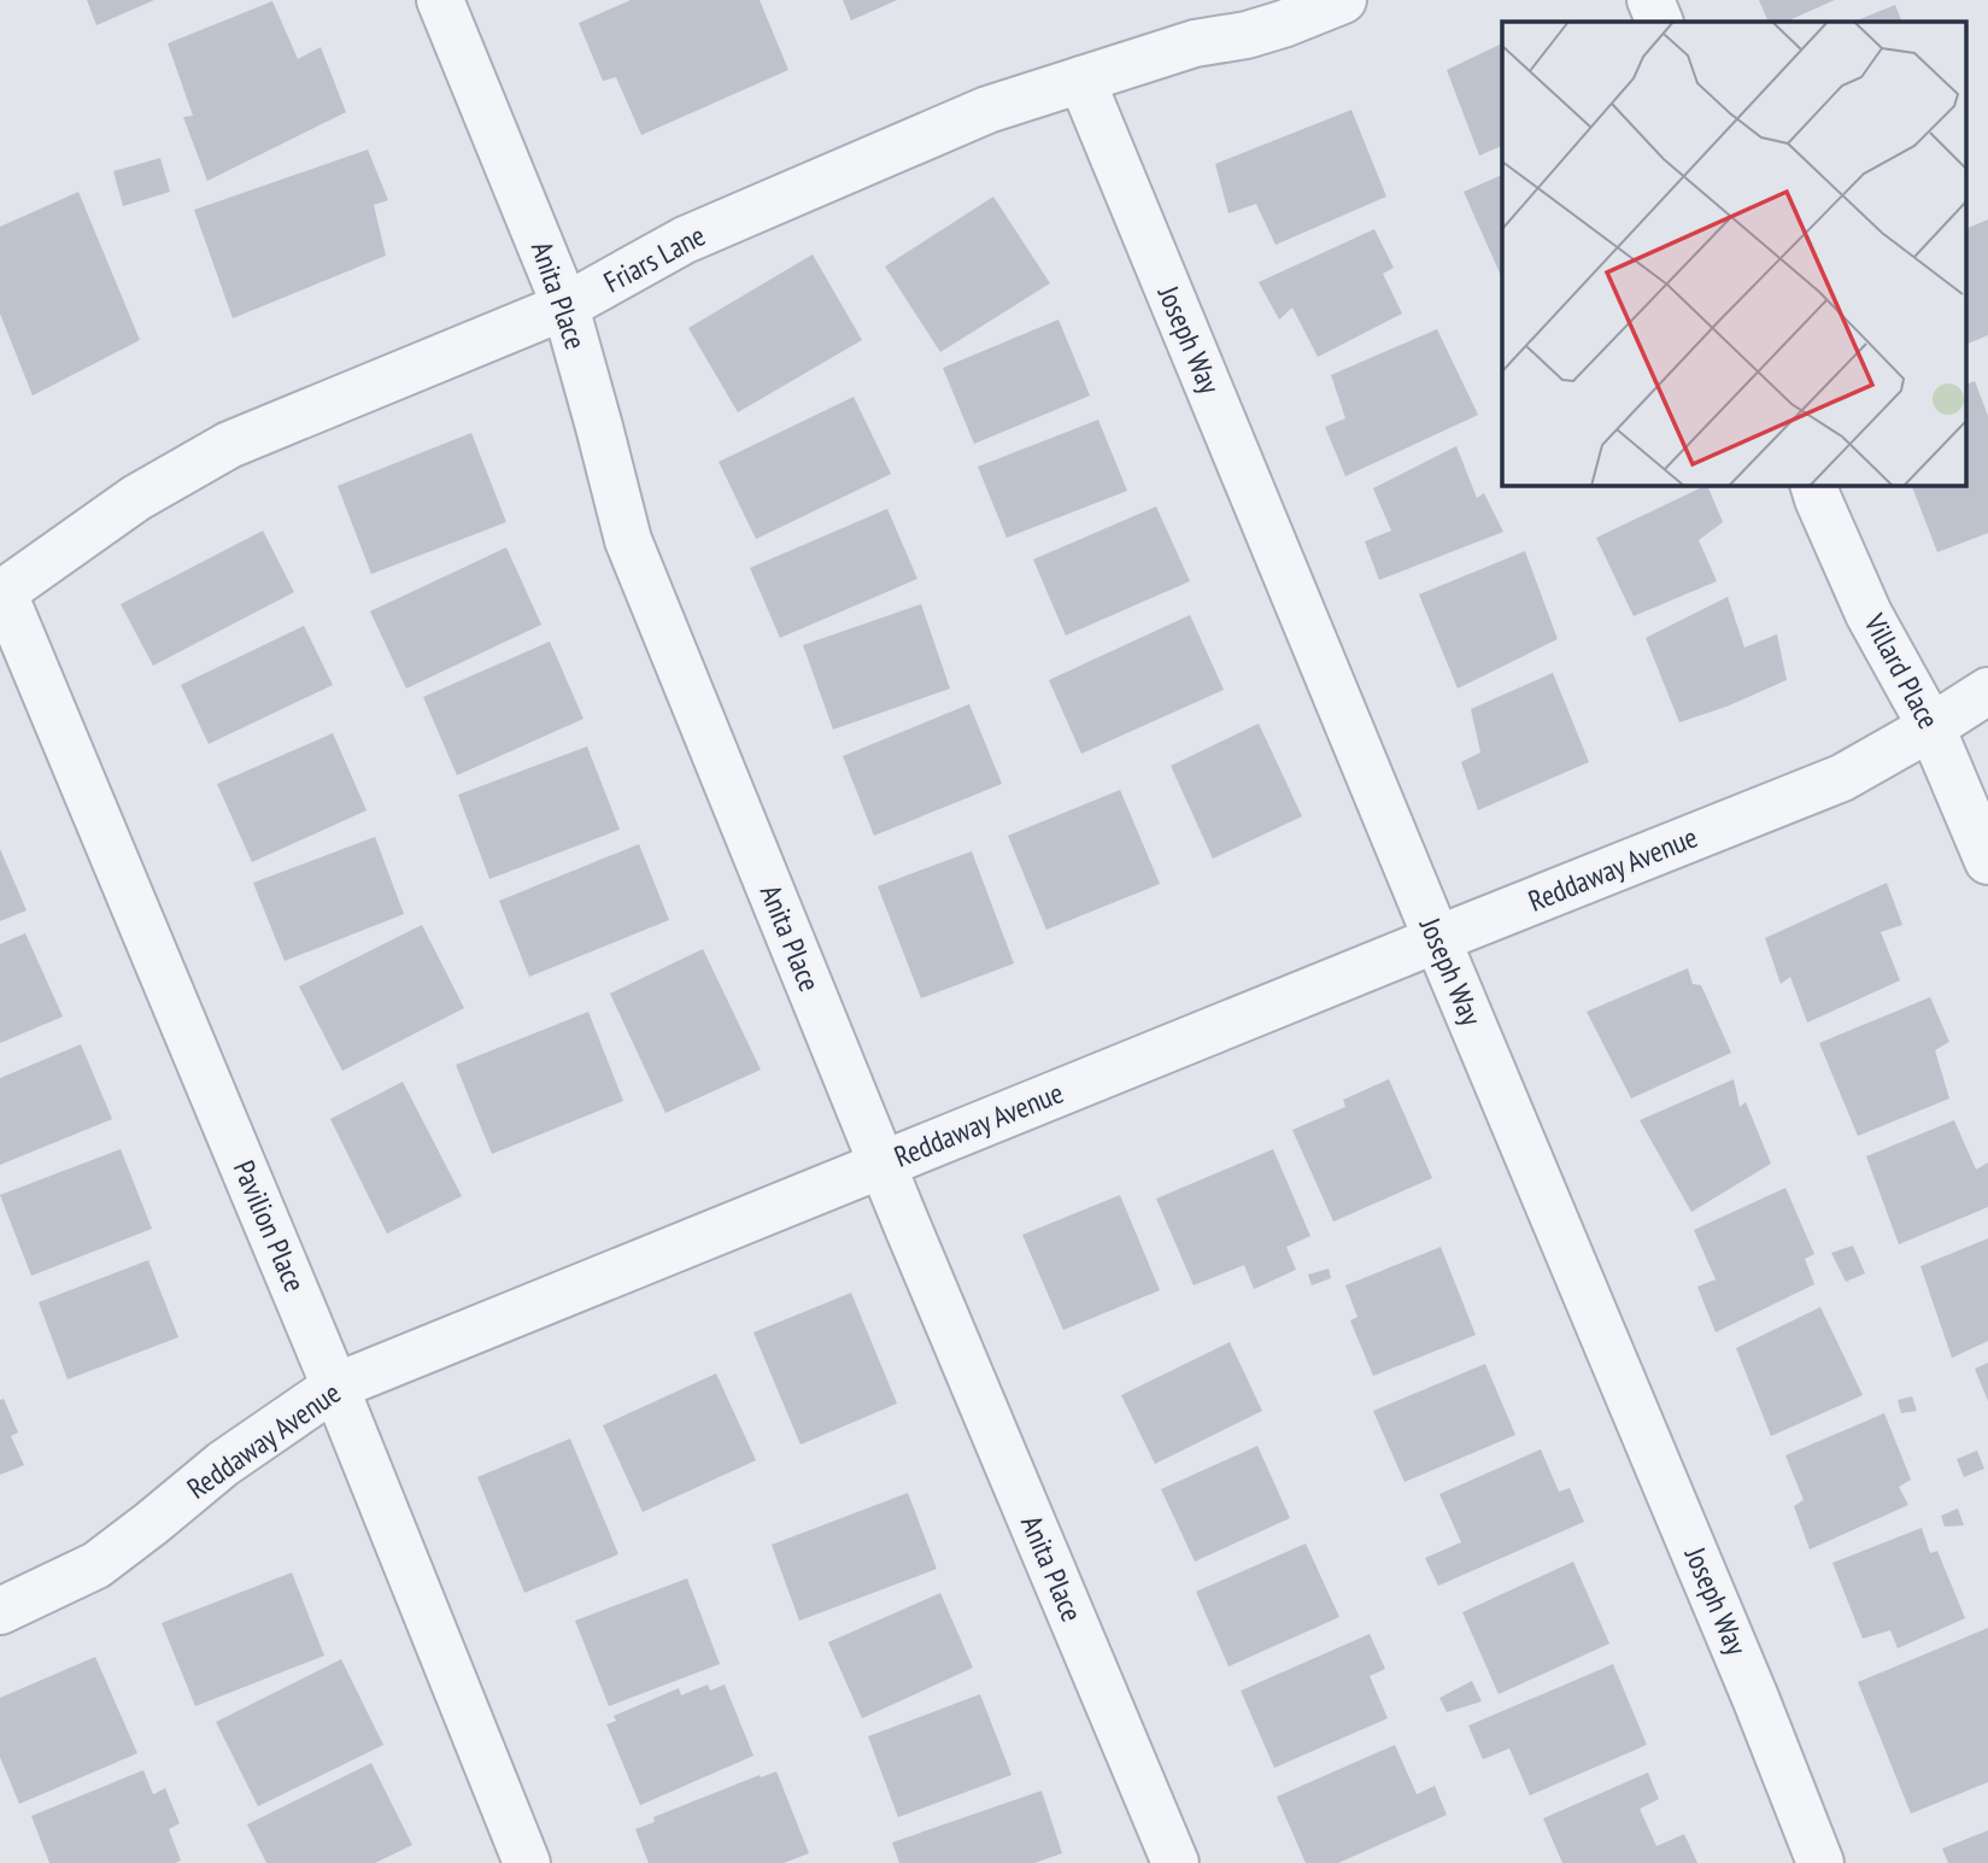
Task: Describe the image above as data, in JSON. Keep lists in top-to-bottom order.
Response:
{
  "streets": {
    "street": [
      "Friars Lane",
      "Anita Place",
      "Joseph Way",
      "Villard Place",
      "Reddaway Avenue",
      "Pavilion Place"
    ]
  },
  "crossings": [
    ["Friars Lane", "Anita Place"],
    ["Friars Lane", "Joseph Way"],
    ["Friars Lane", "Pavilion Place"],
    ["Anita Place", "Reddaway Avenue"],
    ["Joseph Way", "Reddaway Avenue"],
    ["Villard Place", "Reddaway Avenue"],
    ["Reddaway Avenue", "Pavilion Place"]
  ]
}
